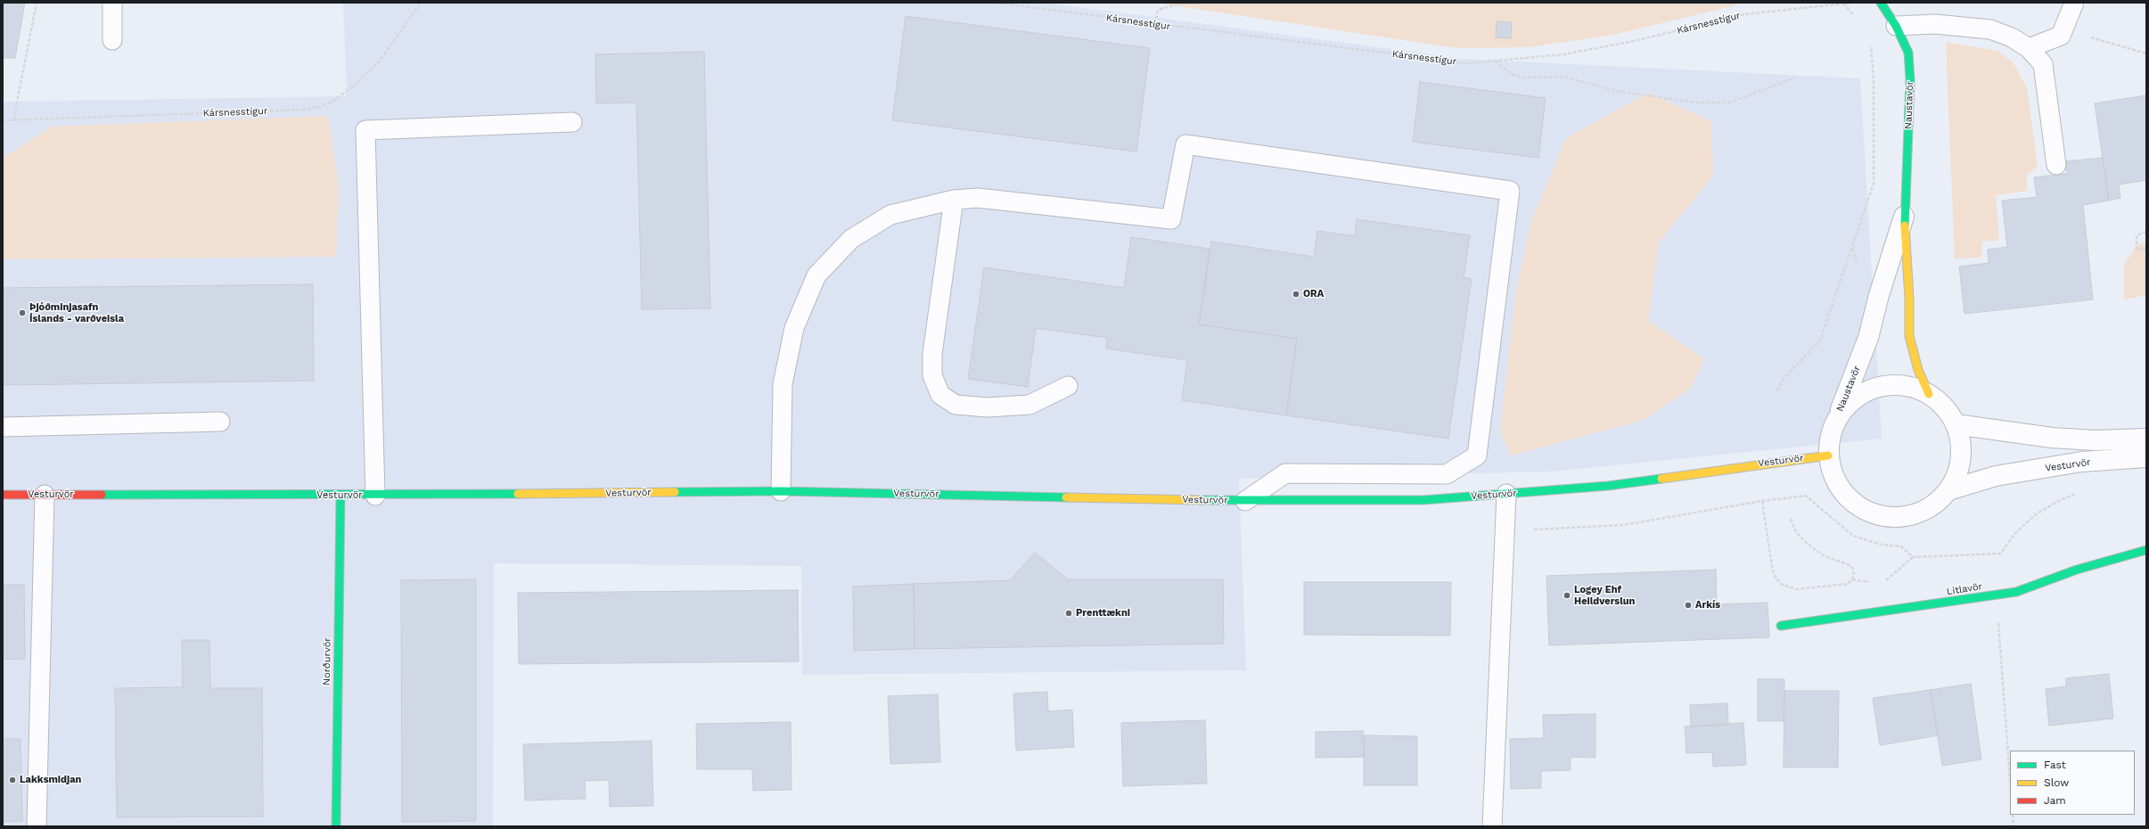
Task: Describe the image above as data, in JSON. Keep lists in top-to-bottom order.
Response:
{
  "streets": {
    "street": [
      "Naustavör",
      "Vesturvör",
      "Litlavör",
      "Norðurvör"
    ],
    "path": ["Kársnesstígur"]
  },
  "crossings": [
    ["Naustavör", "Vesturvör"],
    ["Vesturvör", "Norðurvör"]
  ],
  "places": [
    "ORA",
    "Þjóðminjasafn Íslands - varðveisla",
    "Logey Ehf Heildverslun",
    "Arkís",
    "Prenttækni",
    "Lakksmidjan"
  ],
  "legend": ["Fast", "Slow", "Jam"]
}
